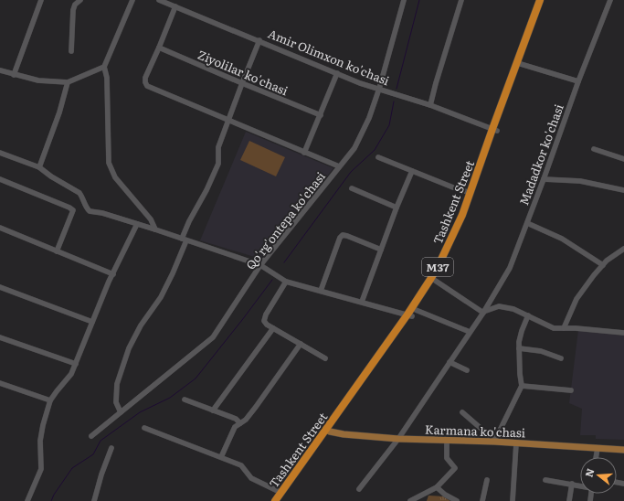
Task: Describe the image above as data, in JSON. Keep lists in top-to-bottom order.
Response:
{
  "streets": {
    "highway": ["Tashkent Street", "M37"],
    "main road": ["Karmana ko'chasi"],
    "street": [
      "Amir Olimxon ko'chasi",
      "Ziyolilar ko'chasi",
      "Madadkor ko'chasi",
      "Qo'rg'ontepa ko'chasi"
    ]
  },
  "crossings": [
    ["Amir Olimxon ko'chasi", "Tashkent Street"],
    ["Amir Olimxon ko'chasi", "Qo'rg'ontepa ko'chasi"],
    ["Madadkor ko'chasi", "Karmana ko'chasi"],
    ["Tashkent Street", "Karmana ko'chasi"]
  ],
  "north": "left"
}
